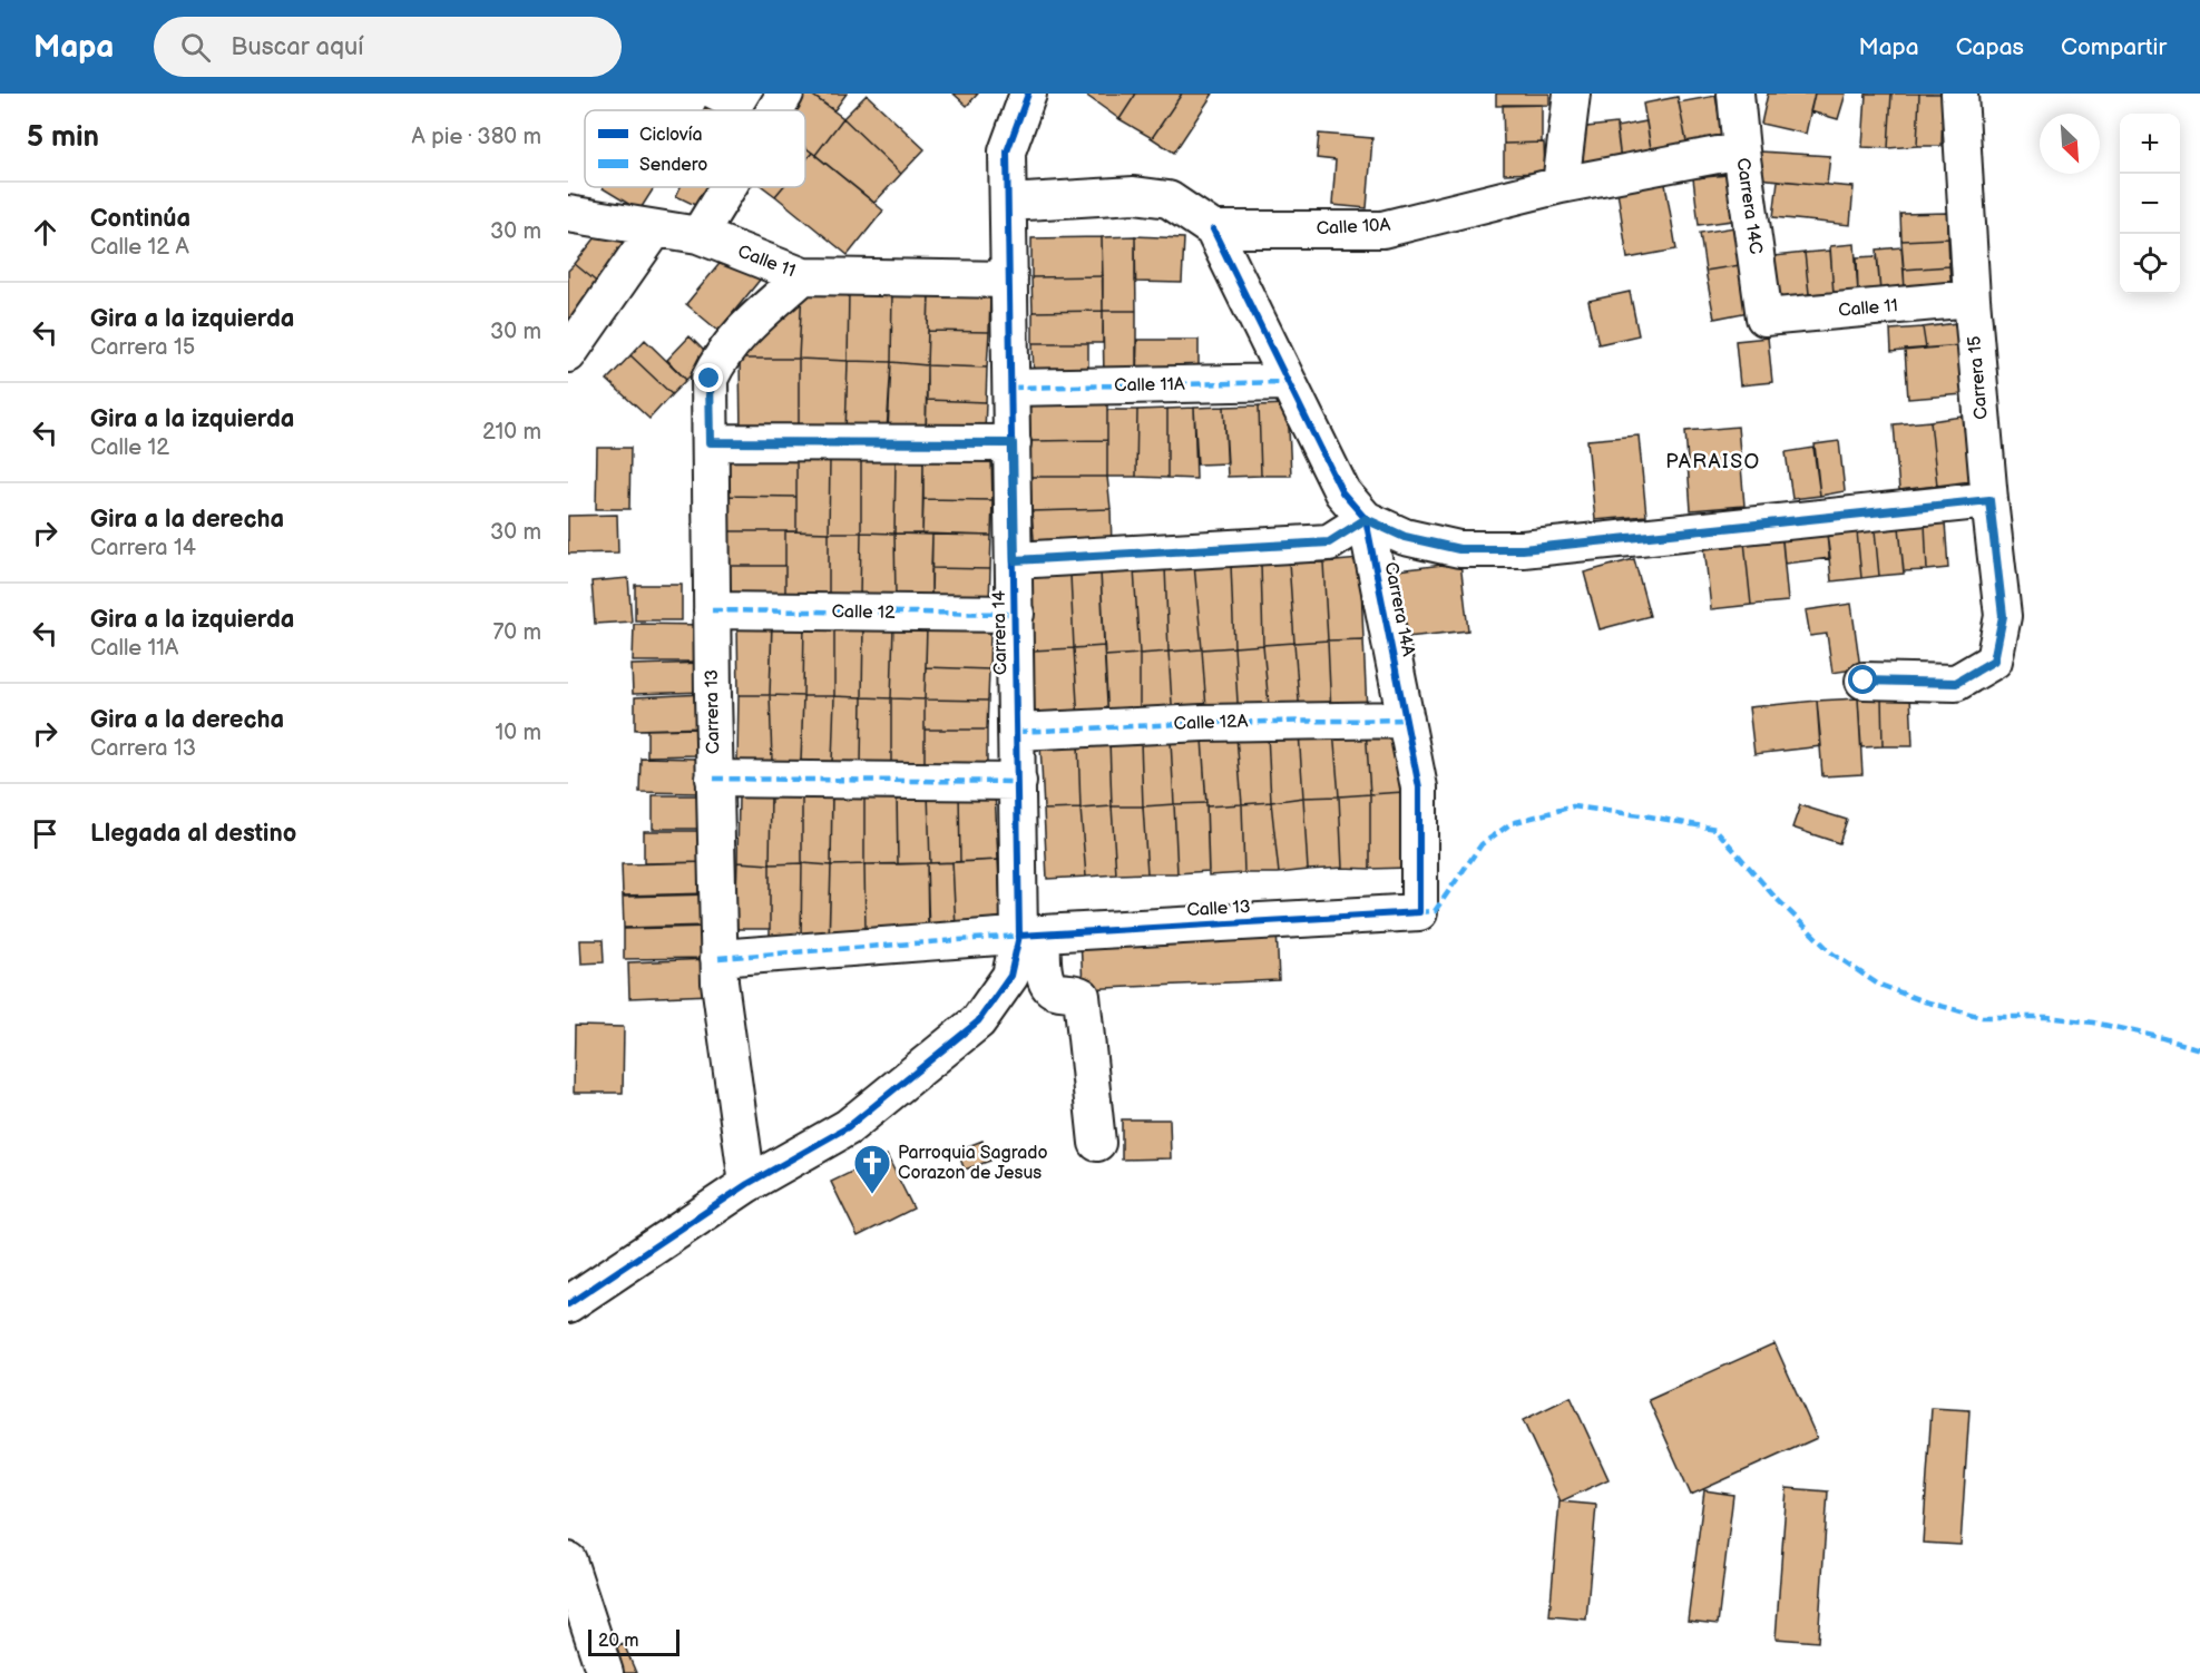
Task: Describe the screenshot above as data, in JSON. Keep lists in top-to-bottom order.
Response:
{
  "streets": {
    "street": [
      "Carrera 14C",
      "Calle 10A",
      "Calle 11",
      "Carrera 15",
      "Calle 11A",
      "Carrera 14A",
      "Calle 12",
      "Carrera 14",
      "Carrera 13",
      "Calle 12A",
      "Calle 13"
    ]
  },
  "crossings": [
    ["Carrera 14C", "Calle 10A"],
    ["Carrera 14C", "Calle 11"],
    ["Calle 10A", "Carrera 14A"],
    ["Calle 11", "Carrera 15"],
    ["Calle 11", "Carrera 14"],
    ["Calle 11", "Carrera 13"],
    ["Calle 11A", "Carrera 14A"],
    ["Calle 11A", "Carrera 14"],
    ["Carrera 14A", "Calle 12A"],
    ["Carrera 14A", "Calle 13"],
    ["Calle 12", "Carrera 14"],
    ["Calle 12", "Carrera 13"],
    ["Carrera 14", "Calle 12A"],
    ["Carrera 14", "Calle 13"],
    ["Carrera 13", "Calle 13"]
  ],
  "districts": ["PARAISO"],
  "places": {
    "church": ["Parroquia Sagrado Corazon de Jesus"]
  },
  "legend": ["Ciclovía", "Sendero"],
  "scale_bar": "20 m",
  "north": "bottom right",
  "page": {
    "header": "Mapa",
    "search": "Buscar aquí",
    "nav": ["Mapa", "Capas", "Compartir"],
    "heading": ["5 min", "A pie · 380 m"],
    "map_buttons": ["+", "−"],
    "list": [
      ["Continúa", "Calle 12 A", "30 m"],
      ["Gira a la izquierda", "Carrera 15", "30 m"],
      ["Gira a la izquierda", "Calle 12", "210 m"],
      ["Gira a la derecha", "Carrera 14", "30 m"],
      ["Gira a la izquierda", "Calle 11A", "70 m"],
      ["Gira a la derecha", "Carrera 13", "10 m"],
      "Llegada al destino"
    ],
    "scale": "20 m"
  }
}
